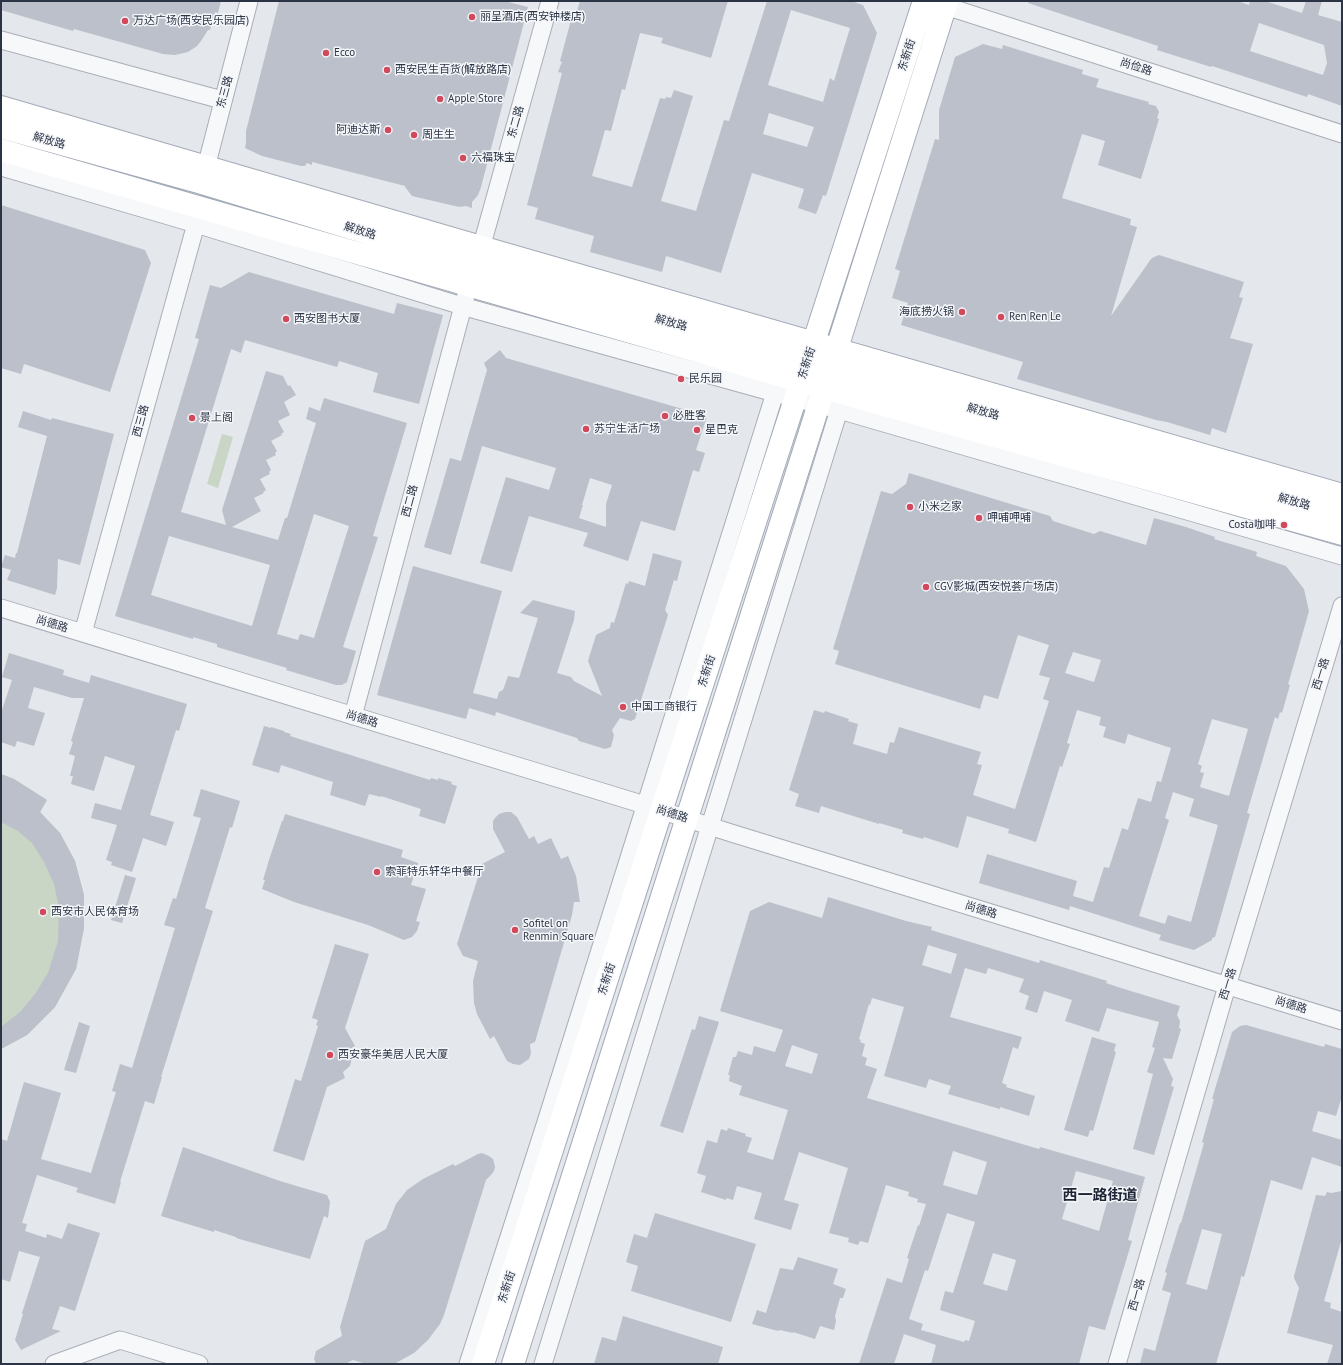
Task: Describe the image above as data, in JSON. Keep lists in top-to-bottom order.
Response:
{
  "streets": {
    "main road": ["东新街", "解放路"],
    "street": [
      "尚俭路",
      "东三路",
      "东二路",
      "西三路",
      "西二路",
      "尚德路",
      "西一路"
    ]
  },
  "crossings": [
    ["东新街", "尚俭路"],
    ["东新街", "解放路"],
    ["东新街", "尚德路"],
    ["东三路", "解放路"],
    ["东二路", "解放路"],
    ["东二路", "西二路"],
    ["解放路", "西三路"],
    ["解放路", "西二路"],
    ["西三路", "尚德路"],
    ["西二路", "尚德路"],
    ["尚德路", "西一路"]
  ],
  "districts": ["西一路街道"],
  "places": [
    "丽呈酒店(西安钟楼店)",
    "万达广场(西安民乐园店)",
    "Ecco",
    "西安民生百货(解放路店)",
    "Apple Store",
    "阿迪达斯",
    "周生生",
    "六福珠宝",
    "海底捞火锅",
    "Ren Ren Le",
    "西安图书大厦",
    "民乐园",
    "必胜客",
    "景上阁",
    "苏宁生活广场",
    "星巴克",
    "小米之家",
    "呷哺呷哺",
    "Costa咖啡",
    "CGV影城(西安悦荟广场店)",
    "中国工商银行",
    "索菲特乐轩华中餐厅",
    "西安市人民体育场",
    "Sofitel on Renmin Square",
    "西安豪华美居人民大厦"
  ]
}
